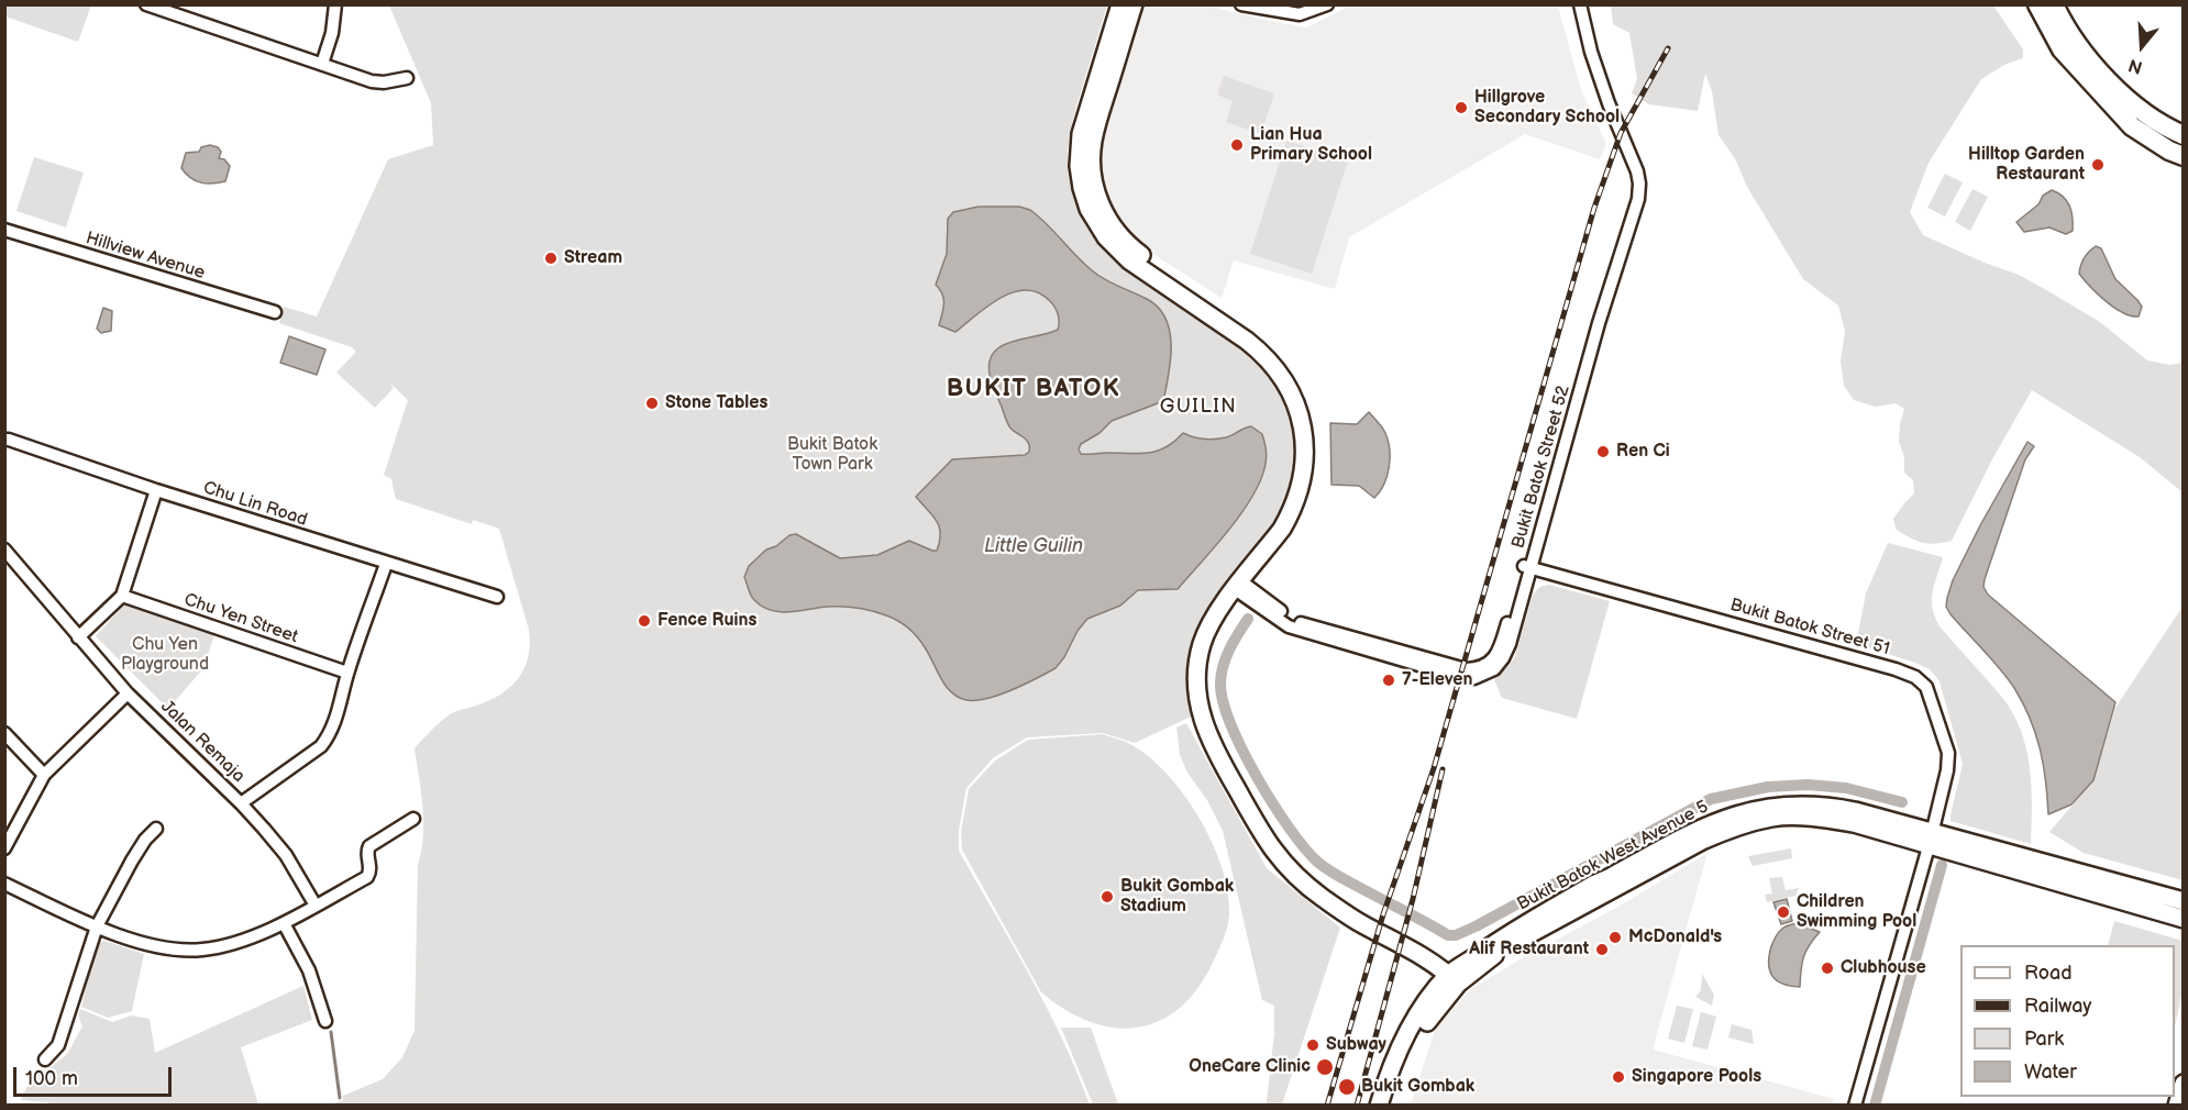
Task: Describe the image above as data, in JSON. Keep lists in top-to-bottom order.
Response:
{
  "streets": {
    "street": [
      "Hillview Avenue",
      "Bukit Batok Street 52",
      "Chu Lin Road",
      "Chu Yen Street",
      "Bukit Batok Street 51",
      "Jalan Remaja",
      "Bukit Batok West Avenue 5"
    ]
  },
  "crossings": [
    ["Bukit Batok Street 52", "Bukit Batok Street 51"],
    ["Bukit Batok Street 51", "Bukit Batok West Avenue 5"]
  ],
  "districts": ["BUKIT BATOK", "GUILIN"],
  "water": ["Little Guilin"],
  "parks": ["Bukit Batok Town Park", "Chu Yen Playground"],
  "places": [
    "Hillgrove Secondary School",
    "Lian Hua Primary School",
    "Hilltop Garden Restaurant",
    "Stream",
    "Stone Tables",
    "Ren Ci",
    "Fence Ruins",
    "7-Eleven",
    "Bukit Gombak Stadium",
    "Children Swimming Pool",
    "McDonald's",
    "Alif Restaurant",
    "Clubhouse",
    "Subway",
    "OneCare Clinic",
    "Singapore Pools",
    "Bukit Gombak"
  ],
  "legend": [
    "Road",
    "Railway",
    "Park",
    "Water"
  ],
  "scale_bar": "100 m",
  "north": "bottom"
}
